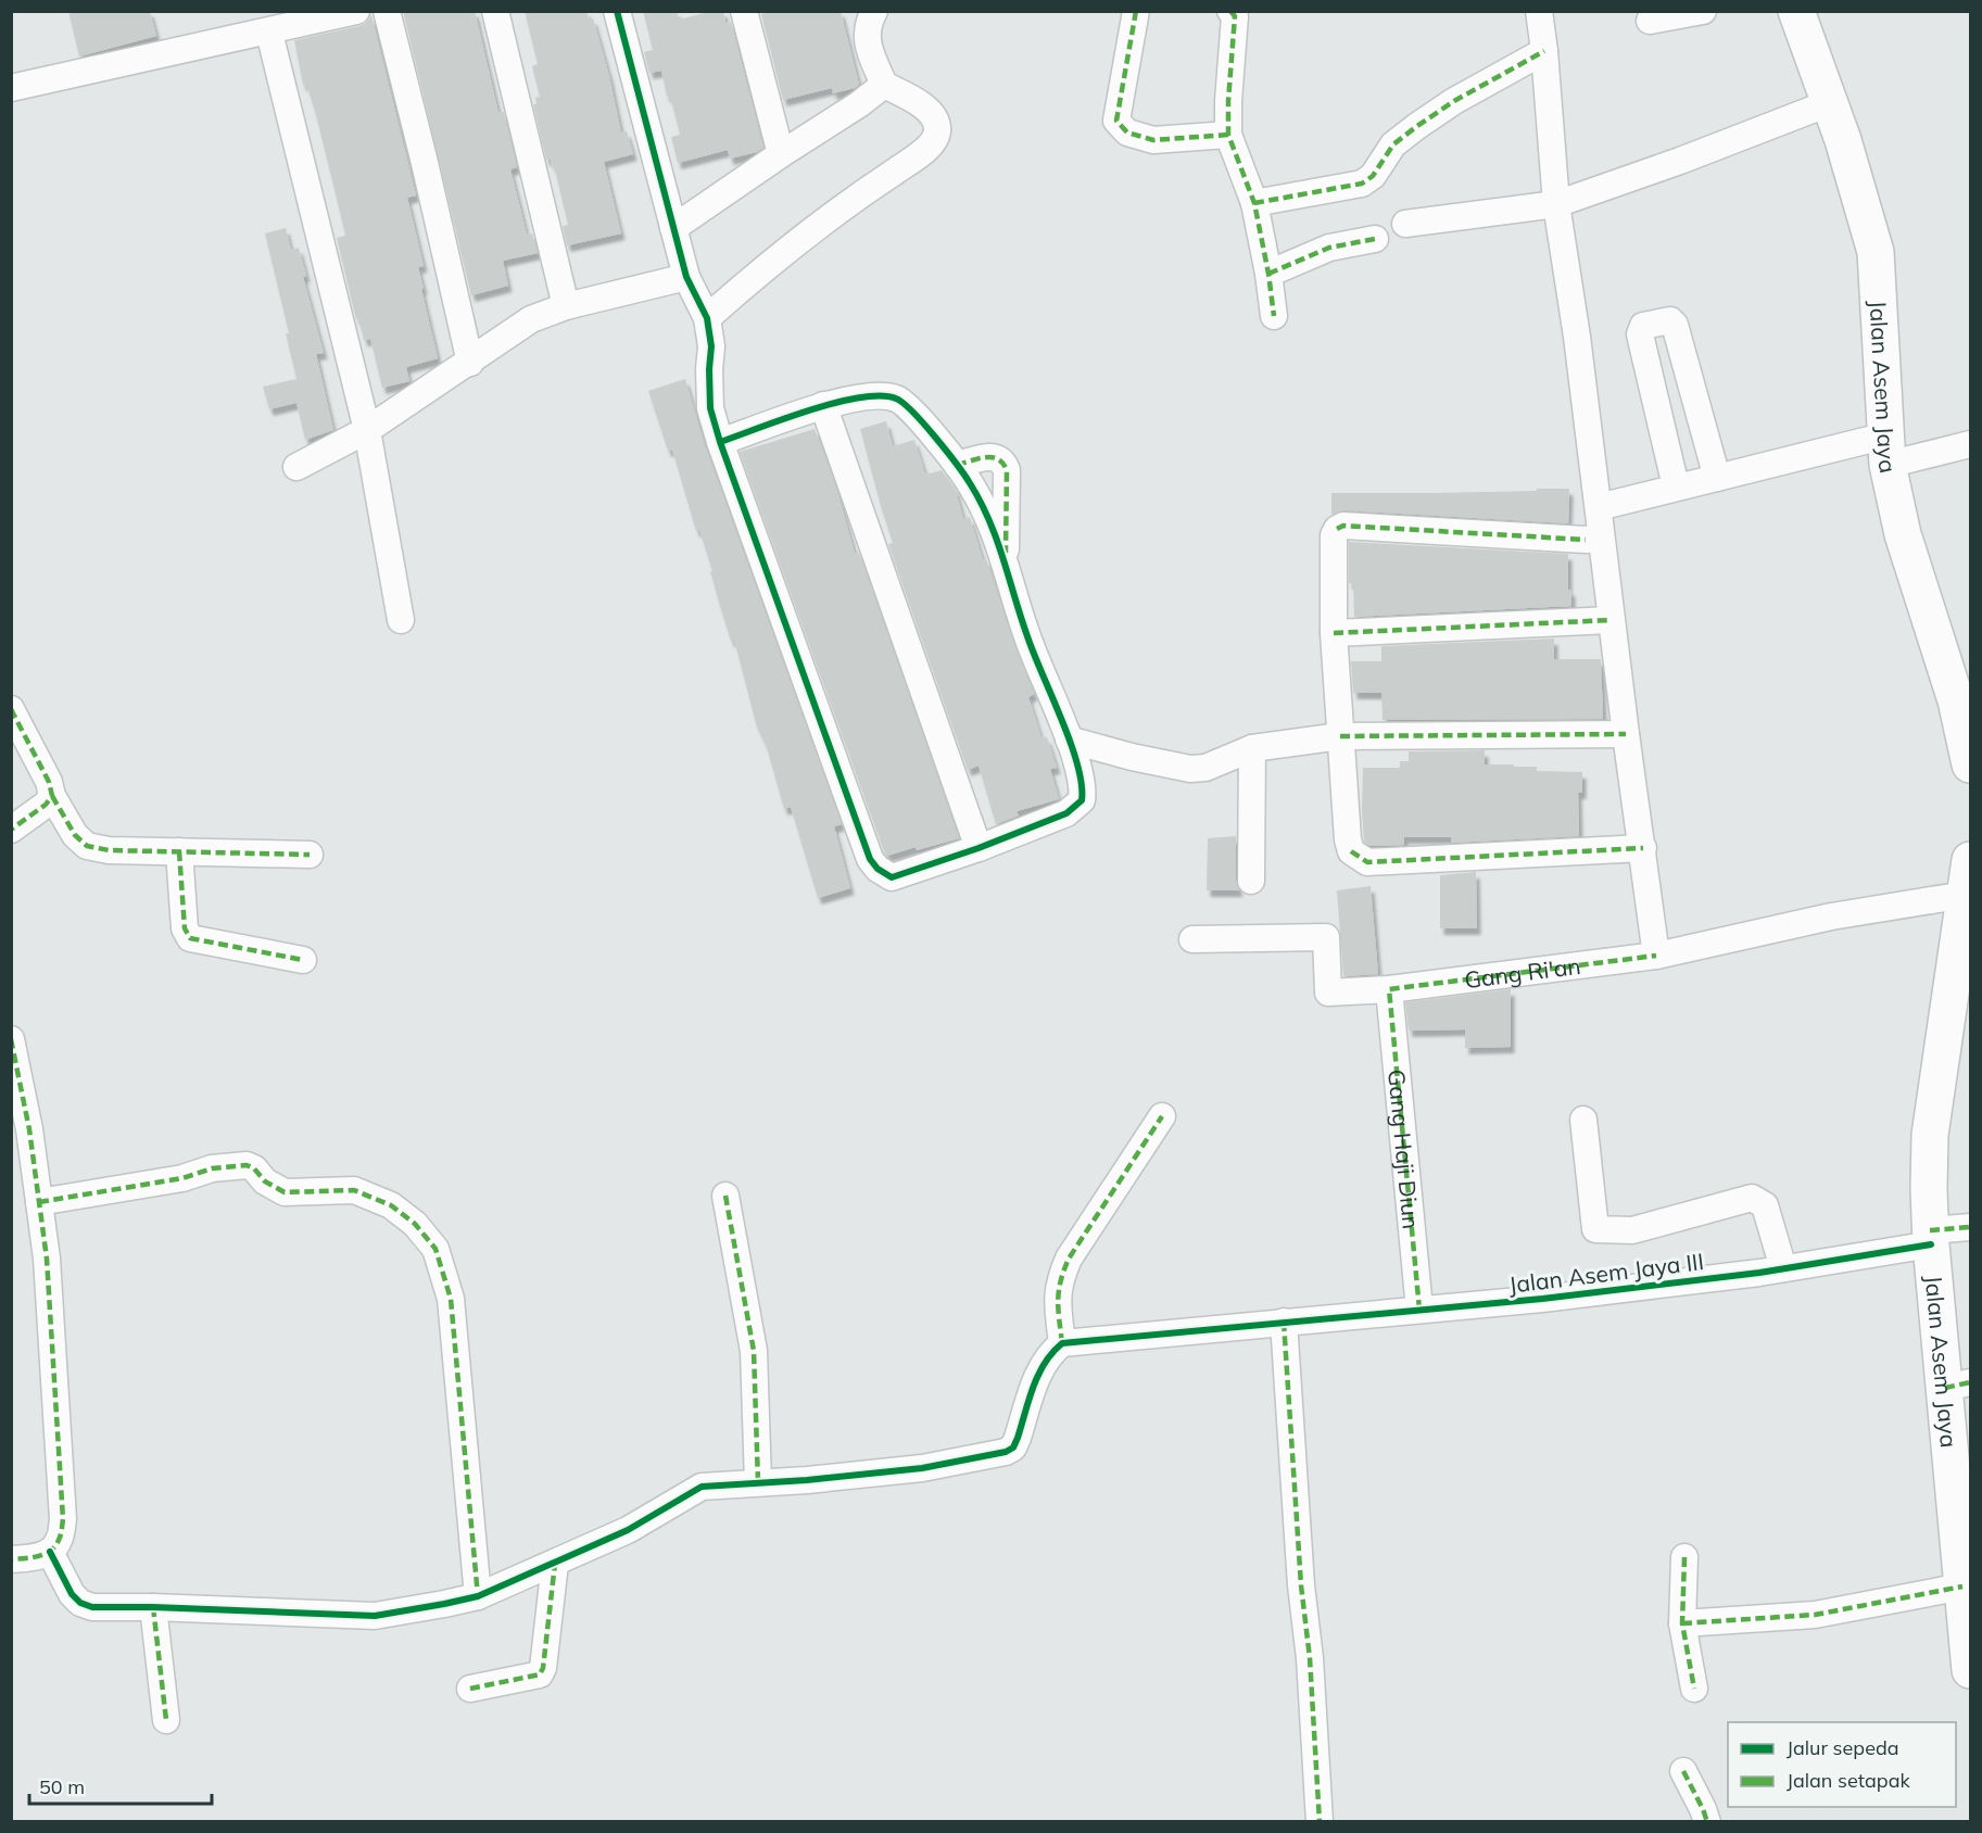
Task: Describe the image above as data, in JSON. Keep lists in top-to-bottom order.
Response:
{
  "streets": {
    "main road": ["Jalan Asem Jaya"],
    "street": ["Gang Ri'an", "Gang Haji Diun", "Jalan Asem Jaya III"]
  },
  "crossings": [
    ["Jalan Asem Jaya", "Gang Ri'an"],
    ["Jalan Asem Jaya", "Jalan Asem Jaya III"],
    ["Gang Ri'an", "Gang Haji Diun"],
    ["Gang Haji Diun", "Jalan Asem Jaya III"]
  ],
  "legend": ["Jalur sepeda", "Jalan setapak"],
  "scale_bar": "50 m"
}
